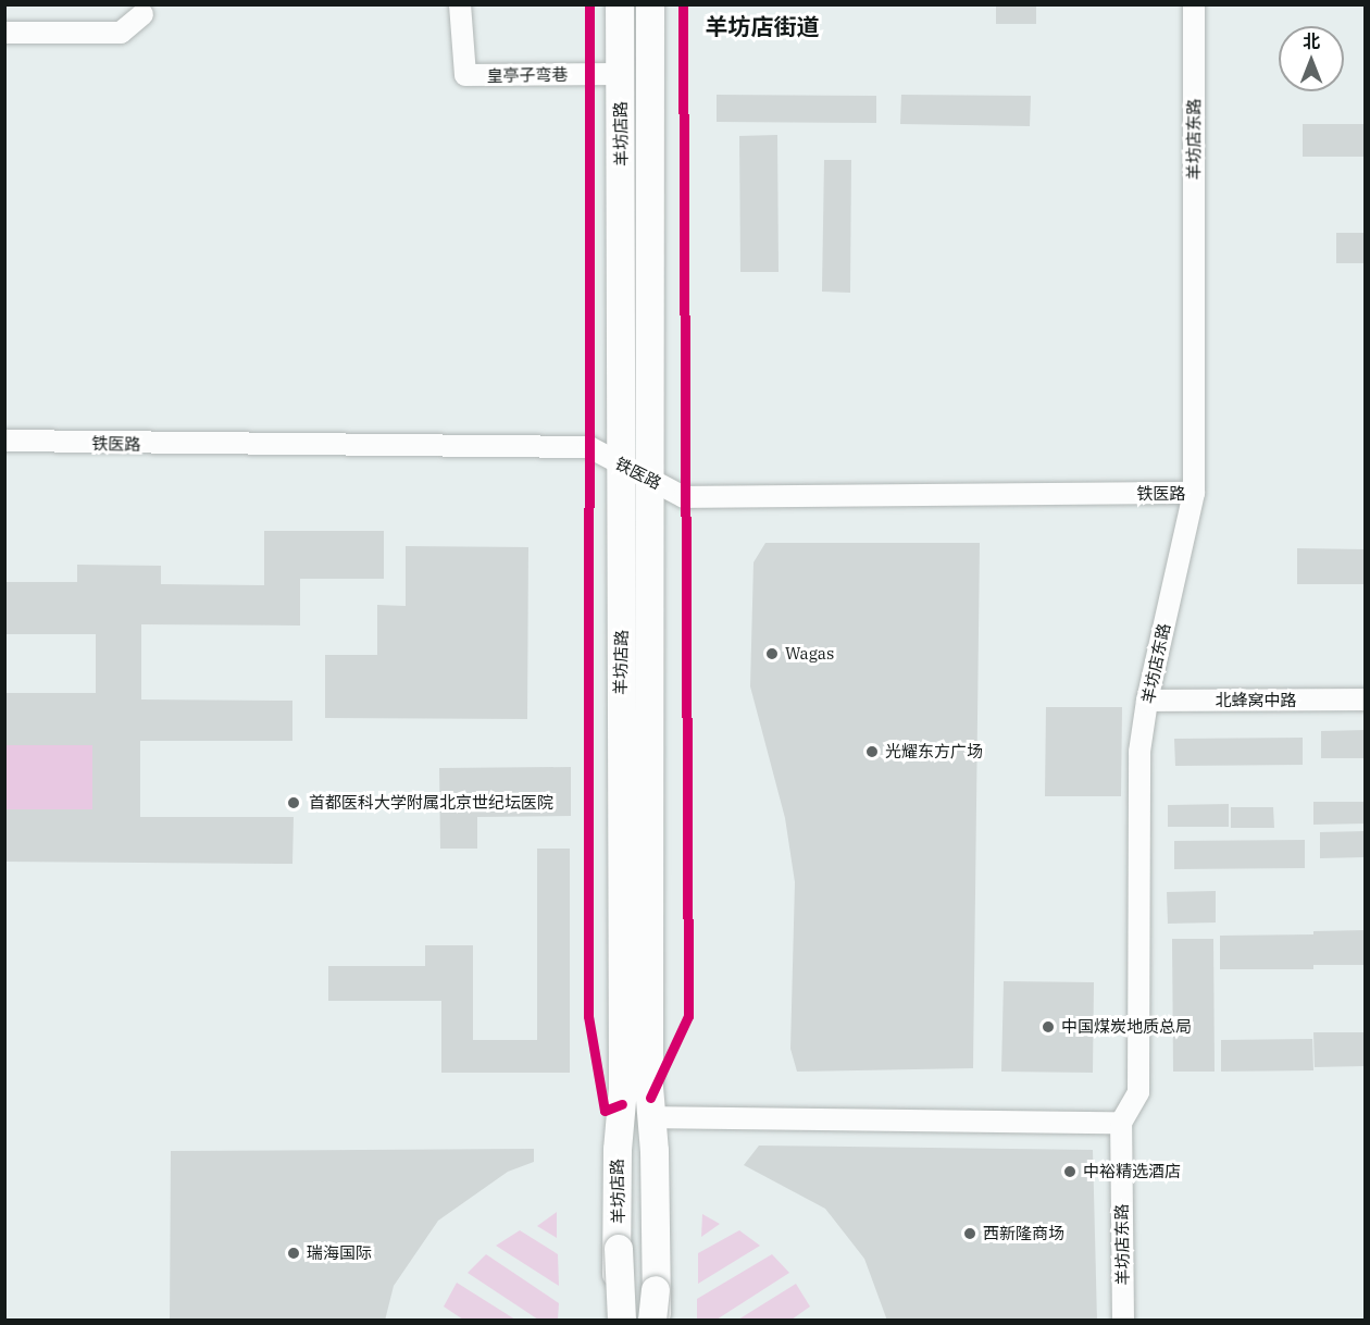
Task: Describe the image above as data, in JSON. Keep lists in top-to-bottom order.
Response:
{
  "streets": {
    "main road": ["羊坊店路"],
    "street": [
      "皇亭子弯巷",
      "羊坊店东路",
      "铁医路",
      "北蜂窝中路"
    ]
  },
  "crossings": [
    ["皇亭子弯巷", "羊坊店路"],
    ["羊坊店路", "铁医路"],
    ["羊坊店东路", "铁医路"],
    ["羊坊店东路", "北蜂窝中路"]
  ],
  "districts": ["羊坊店街道"],
  "places": [
    "Wagas",
    "光耀东方广场",
    "首都医科大学附属北京世纪坛医院",
    "中国煤炭地质总局",
    "中裕精选酒店",
    "西新隆商场",
    "瑞海国际"
  ],
  "north": "top"
}
